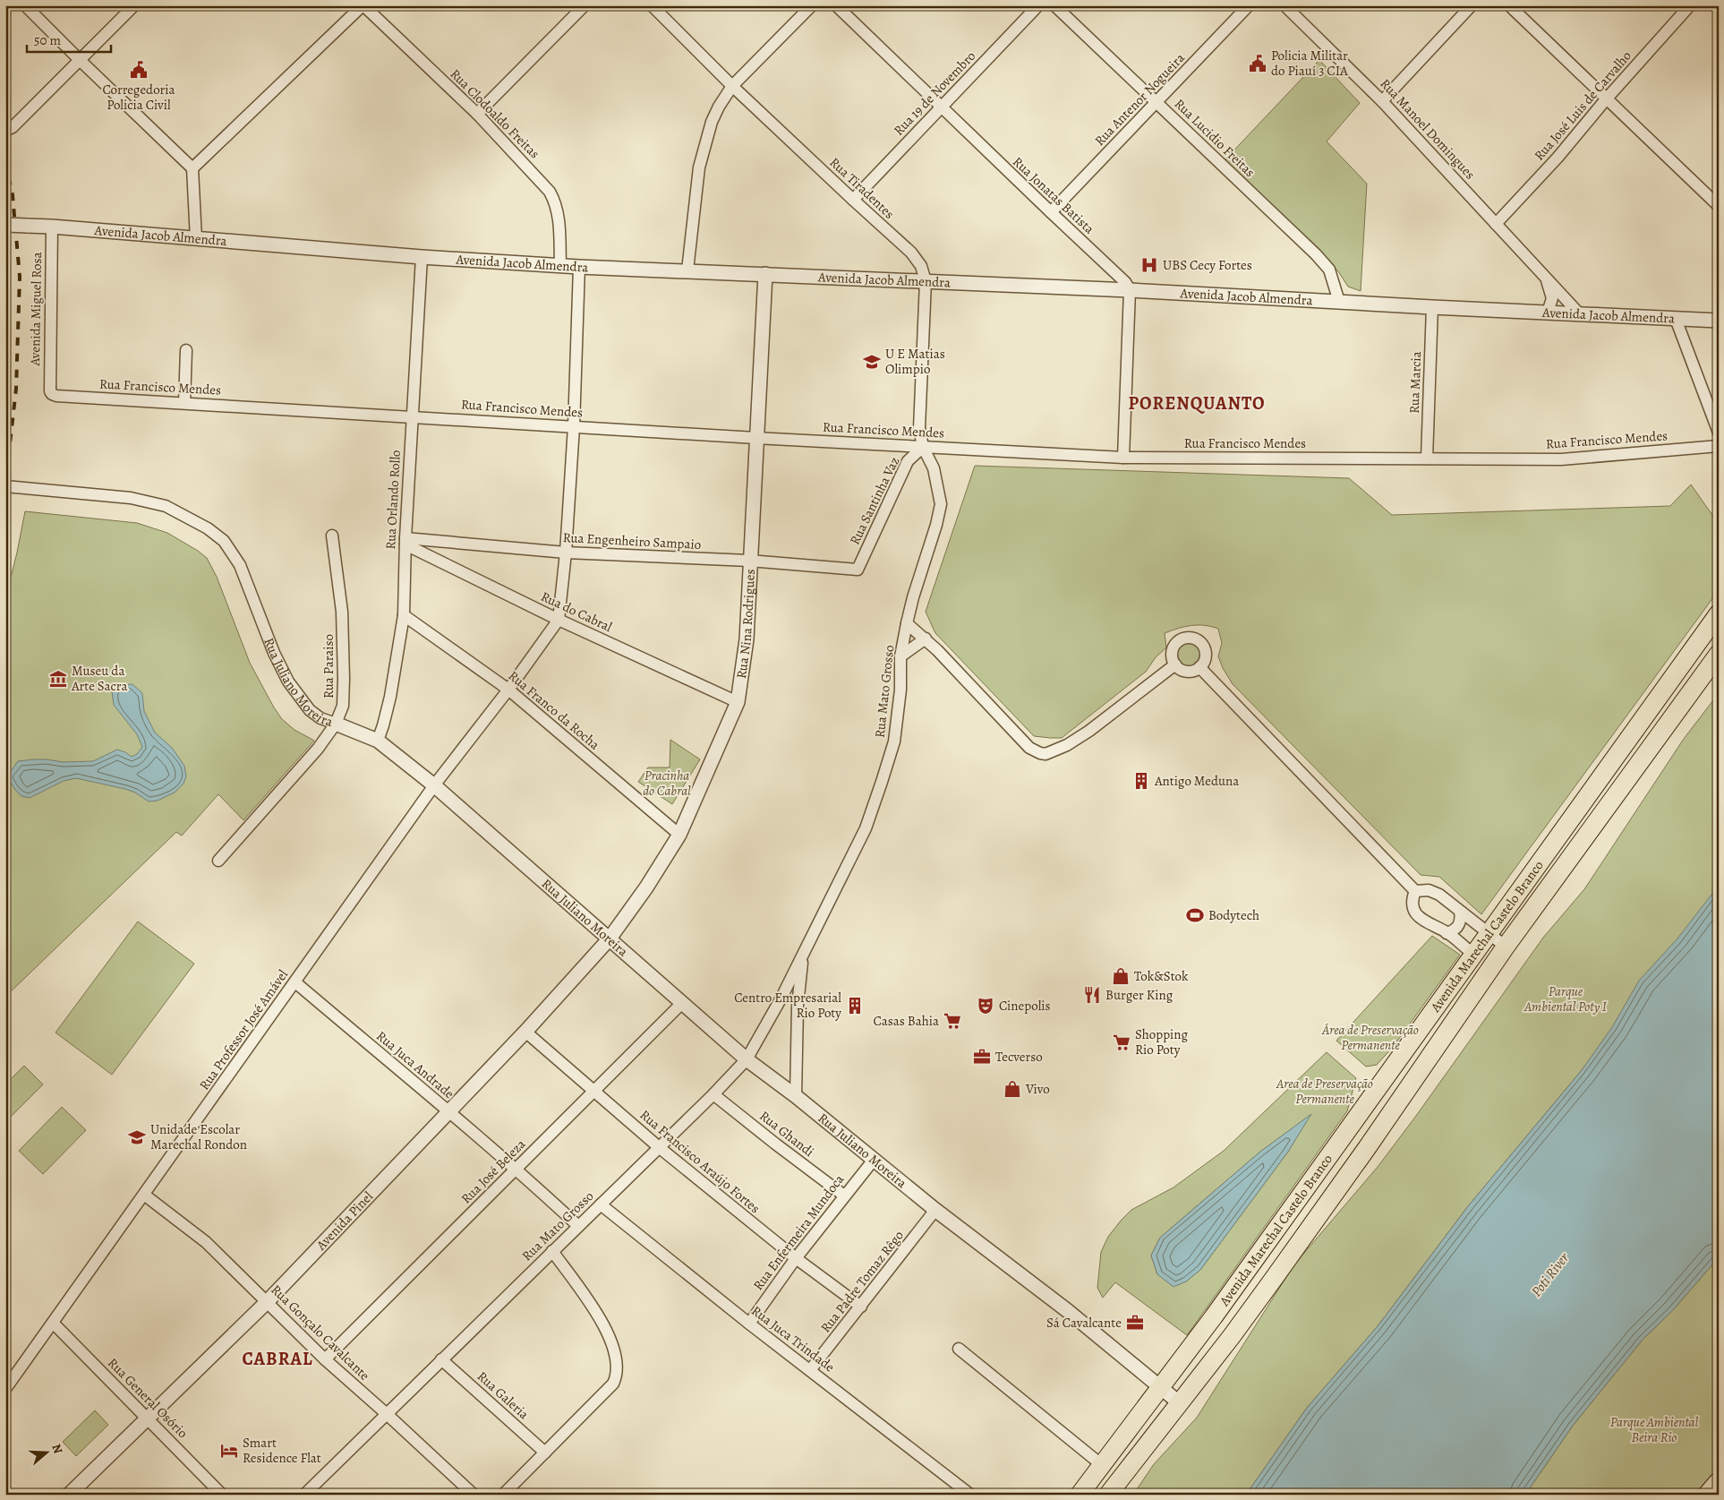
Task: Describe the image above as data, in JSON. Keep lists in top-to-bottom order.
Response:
{
  "streets": {
    "main road": ["Avenida Marechal Castelo Branco"],
    "street": [
      "Rua 19 de Novembro",
      "Rua Antenor Nogueira",
      "Rua José Luis de Carvalho",
      "Rua Clodoaldo Freitas",
      "Rua Manoel Domingues",
      "Rua Lucidio Freitas",
      "Rua Tiradentes",
      "Rua Jonatas Batista",
      "Avenida Jacob Almendra",
      "Avenida Miguel Rosa",
      "Rua Marcia",
      "Rua Francisco Mendes",
      "Rua Orlando Rollo",
      "Rua Santinha Vaz",
      "Rua Engenheiro Sampaio",
      "Rua do Cabral",
      "Rua Nina Rodrigues",
      "Rua Paraiso",
      "Rua Juliano Moreira",
      "Rua Mato Grosso",
      "Rua Franco da Rocha",
      "Rua Professor José Amável",
      "Rua Juca Andrade",
      "Rua Ghandi",
      "Rua Francisco Araújo Fortes",
      "Rua José Beleza",
      "Avenida Pinel",
      "Rua Enfermeira Mundoca",
      "Rua Padre Tomaz Rêgo",
      "Rua Gonçalo Cavalcante",
      "Rua Juca Trindade",
      "Rua Galeria",
      "Rua General Osório"
    ]
  },
  "crossings": [
    ["Rua 19 de Novembro", "Rua Tiradentes"],
    ["Rua 19 de Novembro", "Rua Jonatas Batista"],
    ["Rua Antenor Nogueira", "Rua Lucidio Freitas"],
    ["Rua Antenor Nogueira", "Rua Jonatas Batista"],
    ["Rua José Luis de Carvalho", "Rua Manoel Domingues"],
    ["Rua Clodoaldo Freitas", "Avenida Jacob Almendra"],
    ["Rua Manoel Domingues", "Avenida Jacob Almendra"],
    ["Rua Lucidio Freitas", "Avenida Jacob Almendra"],
    ["Rua Tiradentes", "Avenida Jacob Almendra"],
    ["Rua Tiradentes", "Rua Francisco Mendes"],
    ["Rua Tiradentes", "Rua Santinha Vaz"],
    ["Rua Tiradentes", "Rua Mato Grosso"],
    ["Rua Jonatas Batista", "Avenida Jacob Almendra"],
    ["Avenida Jacob Almendra", "Avenida Miguel Rosa"],
    ["Avenida Jacob Almendra", "Rua Marcia"],
    ["Avenida Jacob Almendra", "Rua Orlando Rollo"],
    ["Avenida Jacob Almendra", "Rua Nina Rodrigues"],
    ["Avenida Miguel Rosa", "Rua Francisco Mendes"],
    ["Rua Marcia", "Rua Francisco Mendes"],
    ["Rua Francisco Mendes", "Rua Orlando Rollo"],
    ["Rua Francisco Mendes", "Rua Santinha Vaz"],
    ["Rua Francisco Mendes", "Rua Nina Rodrigues"],
    ["Rua Francisco Mendes", "Rua Mato Grosso"],
    ["Rua Orlando Rollo", "Rua Engenheiro Sampaio"],
    ["Rua Orlando Rollo", "Rua do Cabral"],
    ["Rua Orlando Rollo", "Rua Juliano Moreira"],
    ["Rua Orlando Rollo", "Rua Franco da Rocha"],
    ["Rua Santinha Vaz", "Rua Engenheiro Sampaio"],
    ["Rua Santinha Vaz", "Rua Mato Grosso"],
    ["Rua Engenheiro Sampaio", "Rua do Cabral"],
    ["Rua Engenheiro Sampaio", "Rua Nina Rodrigues"],
    ["Rua do Cabral", "Rua Nina Rodrigues"],
    ["Rua do Cabral", "Rua Professor José Amável"],
    ["Rua Nina Rodrigues", "Rua Juliano Moreira"],
    ["Rua Nina Rodrigues", "Rua Franco da Rocha"],
    ["Rua Nina Rodrigues", "Avenida Pinel"],
    ["Rua Paraiso", "Rua Juliano Moreira"],
    ["Rua Juliano Moreira", "Rua Mato Grosso"],
    ["Rua Juliano Moreira", "Avenida Marechal Castelo Branco"],
    ["Rua Juliano Moreira", "Rua Professor José Amável"],
    ["Rua Juliano Moreira", "Rua José Beleza"],
    ["Rua Juliano Moreira", "Avenida Pinel"],
    ["Rua Juliano Moreira", "Rua Enfermeira Mundoca"],
    ["Rua Juliano Moreira", "Rua Padre Tomaz Rêgo"],
    ["Rua Mato Grosso", "Rua Ghandi"],
    ["Rua Mato Grosso", "Rua Francisco Araújo Fortes"],
    ["Rua Mato Grosso", "Rua Gonçalo Cavalcante"],
    ["Rua Mato Grosso", "Rua Juca Trindade"],
    ["Rua Mato Grosso", "Rua Galeria"],
    ["Rua Franco da Rocha", "Rua Professor José Amável"],
    ["Rua Professor José Amável", "Rua Juca Andrade"],
    ["Rua Professor José Amável", "Rua Gonçalo Cavalcante"],
    ["Rua Professor José Amável", "Rua General Osório"],
    ["Rua Juca Andrade", "Rua José Beleza"],
    ["Rua Juca Andrade", "Avenida Pinel"],
    ["Rua Ghandi", "Rua Enfermeira Mundoca"],
    ["Rua Francisco Araújo Fortes", "Rua José Beleza"],
    ["Rua Francisco Araújo Fortes", "Avenida Pinel"],
    ["Rua Francisco Araújo Fortes", "Rua Enfermeira Mundoca"],
    ["Rua Francisco Araújo Fortes", "Rua Padre Tomaz Rêgo"],
    ["Rua José Beleza", "Rua Gonçalo Cavalcante"],
    ["Avenida Pinel", "Rua Gonçalo Cavalcante"],
    ["Avenida Pinel", "Rua General Osório"],
    ["Rua Enfermeira Mundoca", "Rua Juca Trindade"],
    ["Rua Padre Tomaz Rêgo", "Rua Juca Trindade"]
  ],
  "districts": ["PORENQUANTO", "CABRAL"],
  "water": ["Poti River"],
  "parks": [
    "Pracinha do Cabral",
    "Parque Ambiental Poty I",
    "Área de Preservação Permanente",
    "Area de Preservação Permanente",
    "Parque Ambiental Beira Rio"
  ],
  "places": {
    "public building": ["Policia Militar do Piauí 3 CIA", "Corregedoria Policia Civil"],
    "hospital": ["UBS Cecy Fortes"],
    "school or university": ["U E Matias Olimpio", "Unidade Escolar Marechal Rondon"],
    "museum": ["Museu da Arte Sacra"],
    "building": ["Antigo Meduna", "Centro Empresarial Rio Poty"],
    "sports": ["Bodytech"],
    "shop": ["Tok&Stok", "Vivo"],
    "restaurant": ["Burger King"],
    "theatre": ["Cinepolis"],
    "supermarket": ["Casas Bahia", "Shopping Rio Poty"],
    "office": ["Tecverso", "Sá Cavalcante"],
    "hotel": ["Smart Residence Flat"]
  },
  "scale_bar": "50 m",
  "north": "right"
}
